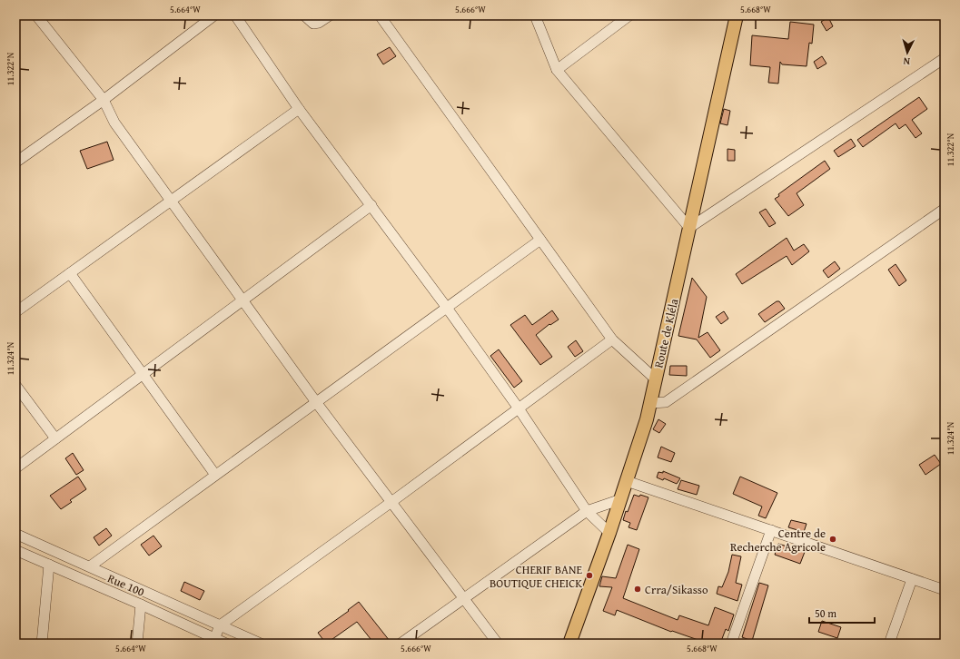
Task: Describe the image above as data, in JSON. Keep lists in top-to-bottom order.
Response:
{
  "streets": {
    "main road": ["Route de Kléla"],
    "street": ["Rue 100"]
  },
  "places": ["Centre de Recherche Agricole", "CHERIF BANE BOUTIQUE CHEICK", "Crra/Sikasso"],
  "scale_bar": "50 m",
  "north": "bottom",
  "coordinates": [
    "5.664°W",
    "5.666°W",
    "5.668°W",
    "11.322°N",
    "11.324°N"
  ]
}
